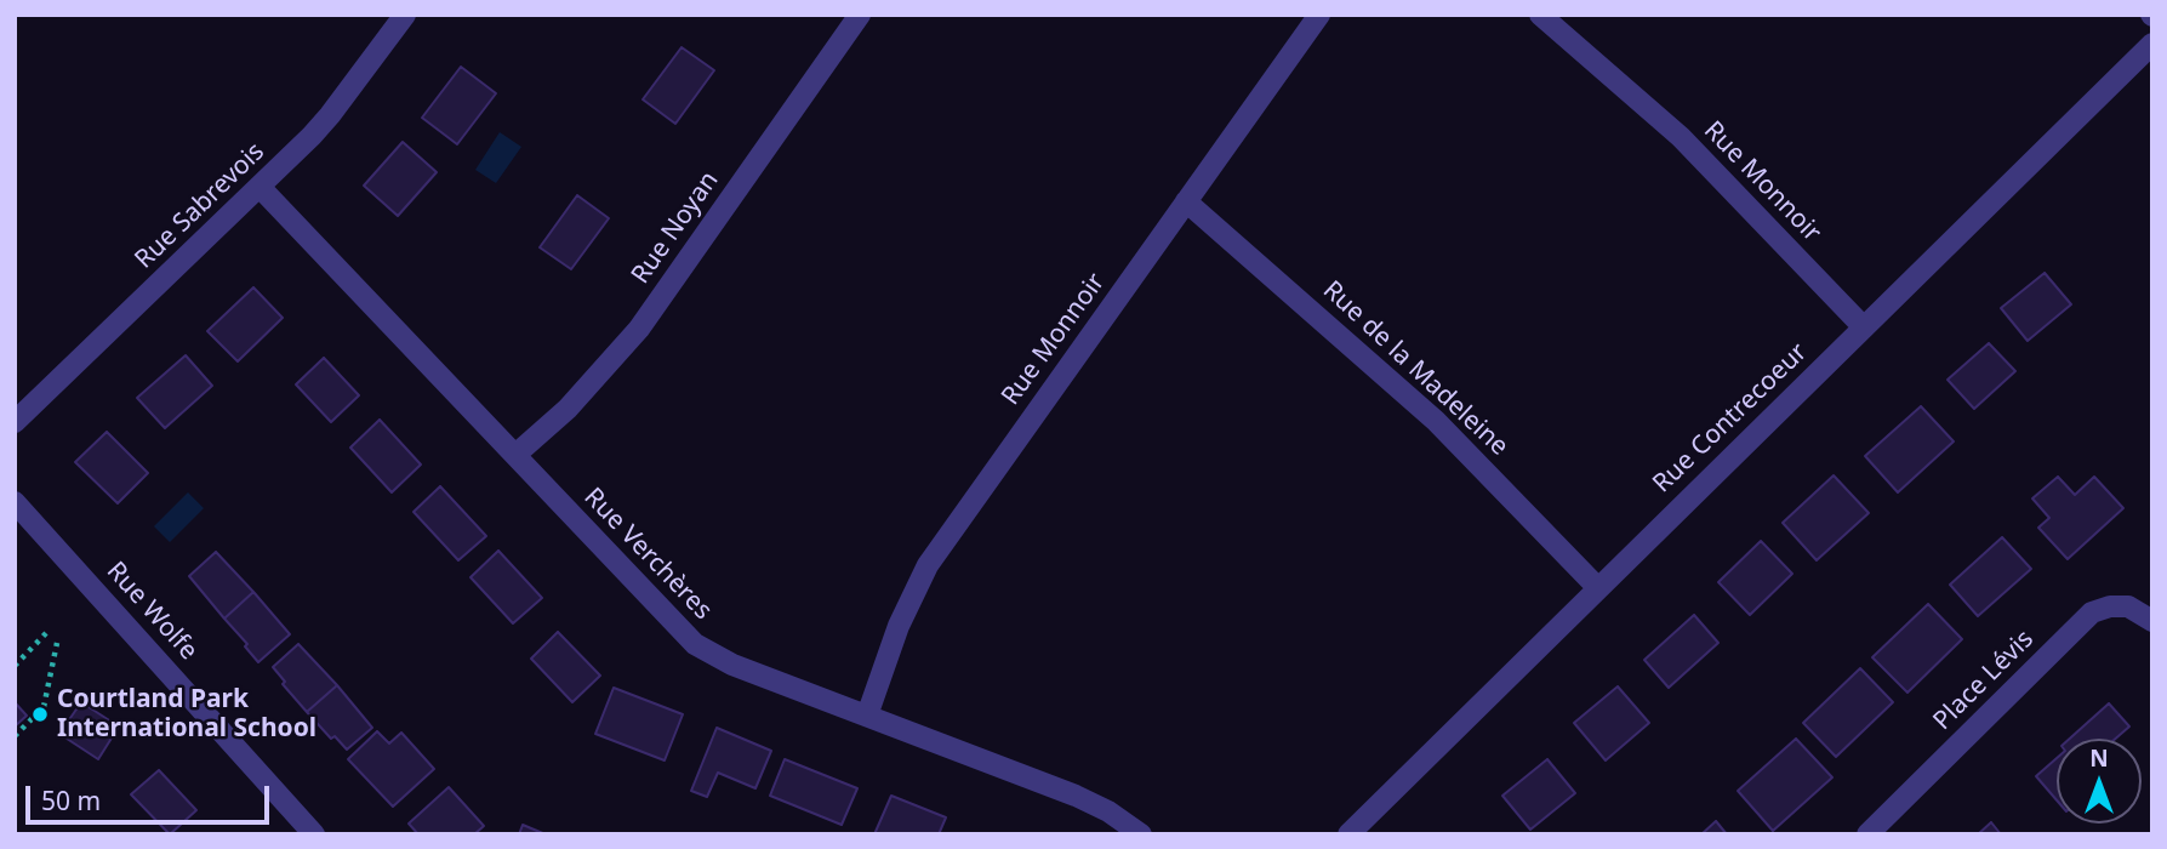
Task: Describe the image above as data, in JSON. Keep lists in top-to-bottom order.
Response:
{
  "streets": {
    "street": [
      "Rue Monnoir",
      "Rue Sabrevois",
      "Rue Noyan",
      "Rue de la Madeleine",
      "Rue Contrecoeur",
      "Rue Verchères",
      "Rue Wolfe",
      "Place Lévis"
    ]
  },
  "crossings": [
    ["Rue Monnoir", "Rue de la Madeleine"],
    ["Rue Monnoir", "Rue Contrecoeur"],
    ["Rue Monnoir", "Rue Verchères"],
    ["Rue Sabrevois", "Rue Verchères"],
    ["Rue Noyan", "Rue Verchères"],
    ["Rue de la Madeleine", "Rue Contrecoeur"]
  ],
  "places": ["Courtland Park International School"],
  "scale_bar": "50 m",
  "north": "top"
}
